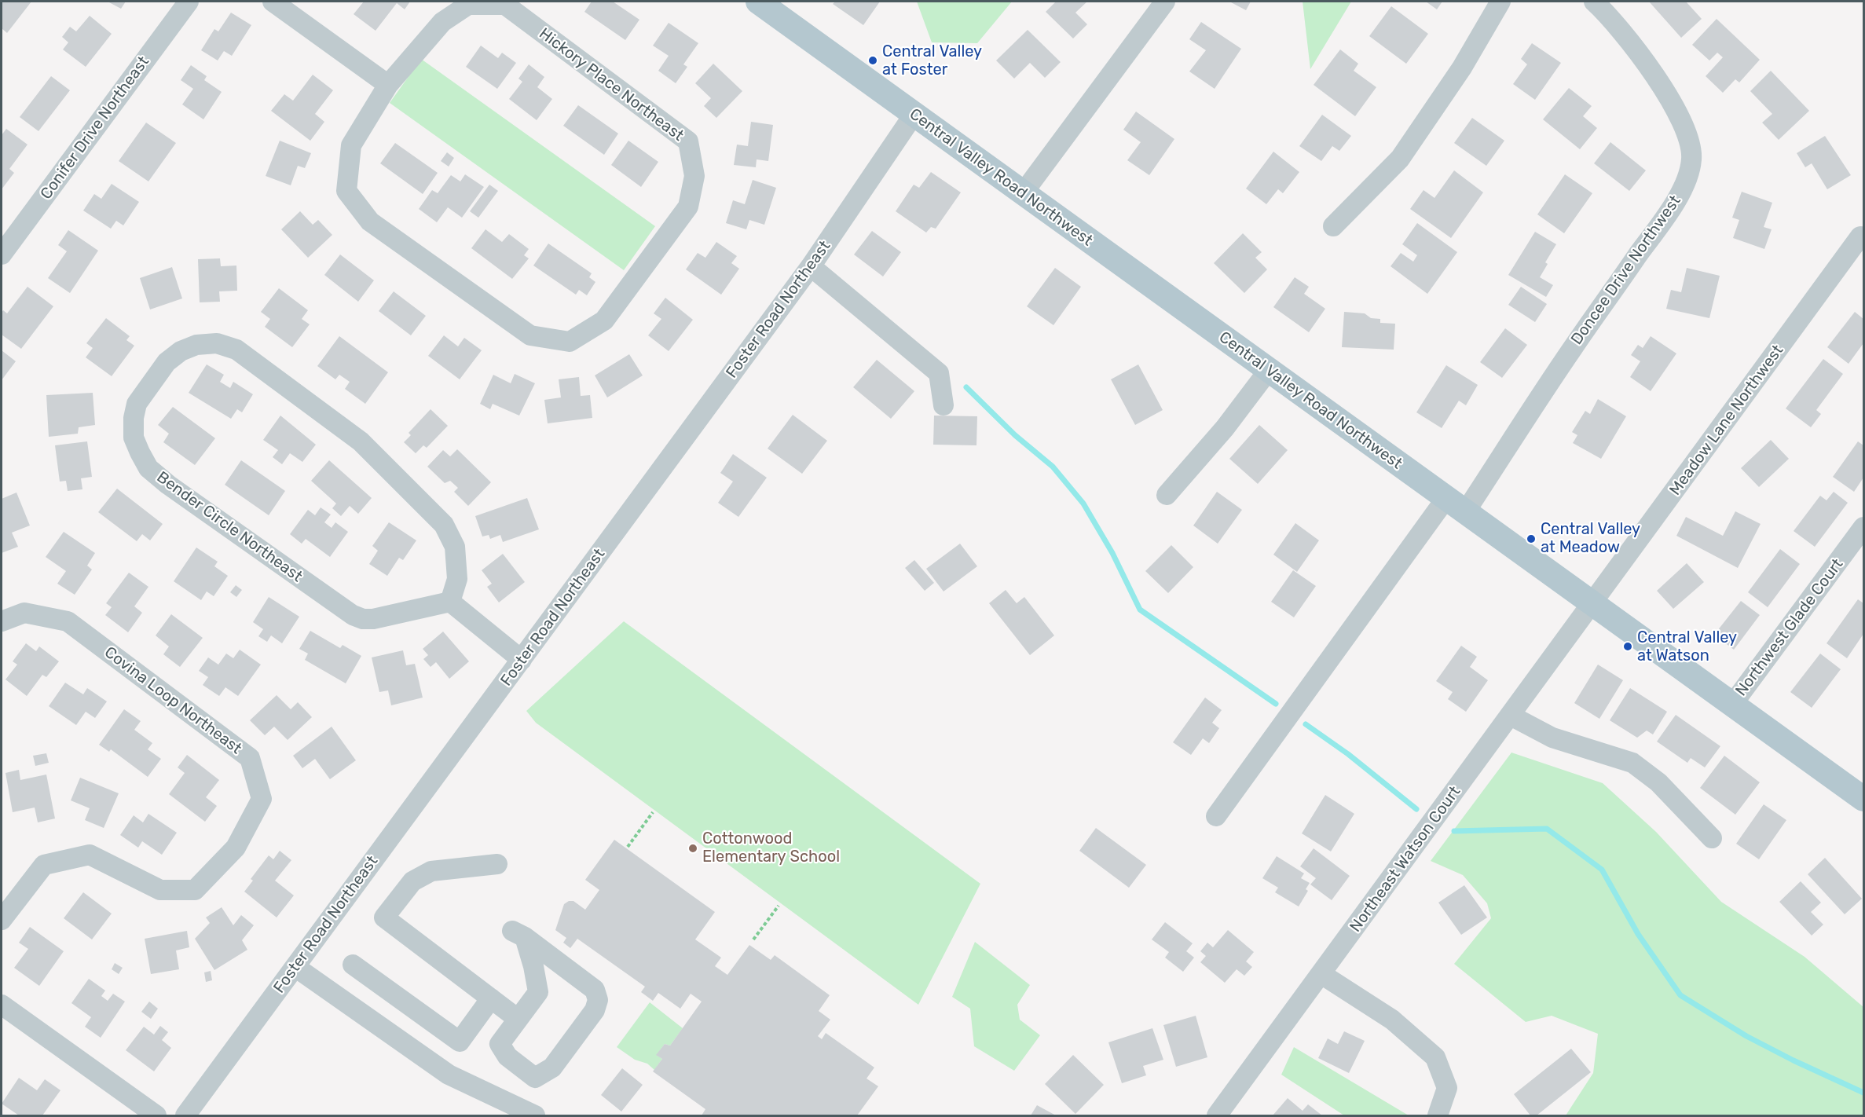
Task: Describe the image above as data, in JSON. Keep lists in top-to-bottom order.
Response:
{
  "streets": {
    "main road": ["Central Valley Road Northwest"],
    "street": [
      "Hickory Place Northeast",
      "Conifer Drive Northeast",
      "Doncee Drive Northwest",
      "Foster Road Northeast",
      "Meadow Lane Northwest",
      "Bender Circle Northeast",
      "Northwest Glade Court",
      "Covina Loop Northeast",
      "Northeast Watson Court"
    ]
  },
  "crossings": [
    ["Central Valley Road Northwest", "Doncee Drive Northwest"],
    ["Central Valley Road Northwest", "Foster Road Northeast"],
    ["Central Valley Road Northwest", "Meadow Lane Northwest"],
    ["Central Valley Road Northwest", "Northwest Glade Court"],
    ["Central Valley Road Northwest", "Northeast Watson Court"],
    ["Meadow Lane Northwest", "Northeast Watson Court"]
  ],
  "places": [
    "Central Valley at Foster",
    "Central Valley at Meadow",
    "Central Valley at Watson",
    "Cottonwood Elementary School"
  ]
}
